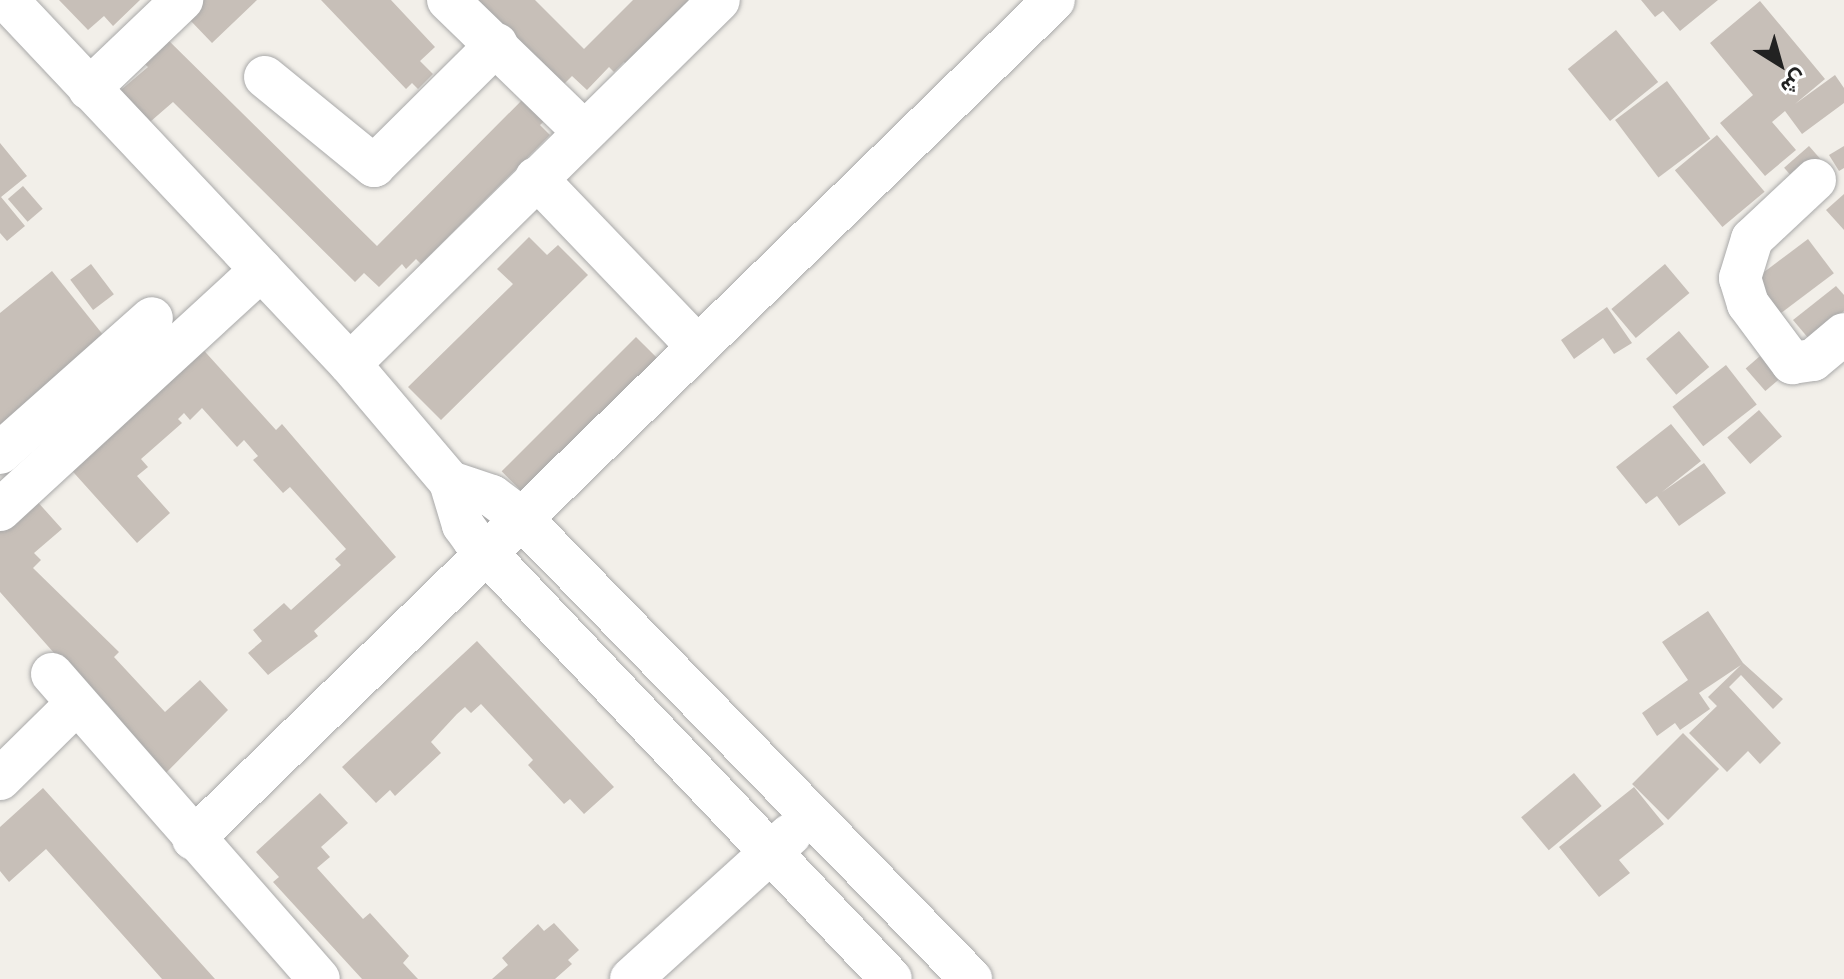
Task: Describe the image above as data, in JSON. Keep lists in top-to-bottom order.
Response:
{
  "north": "bottom right"
}
